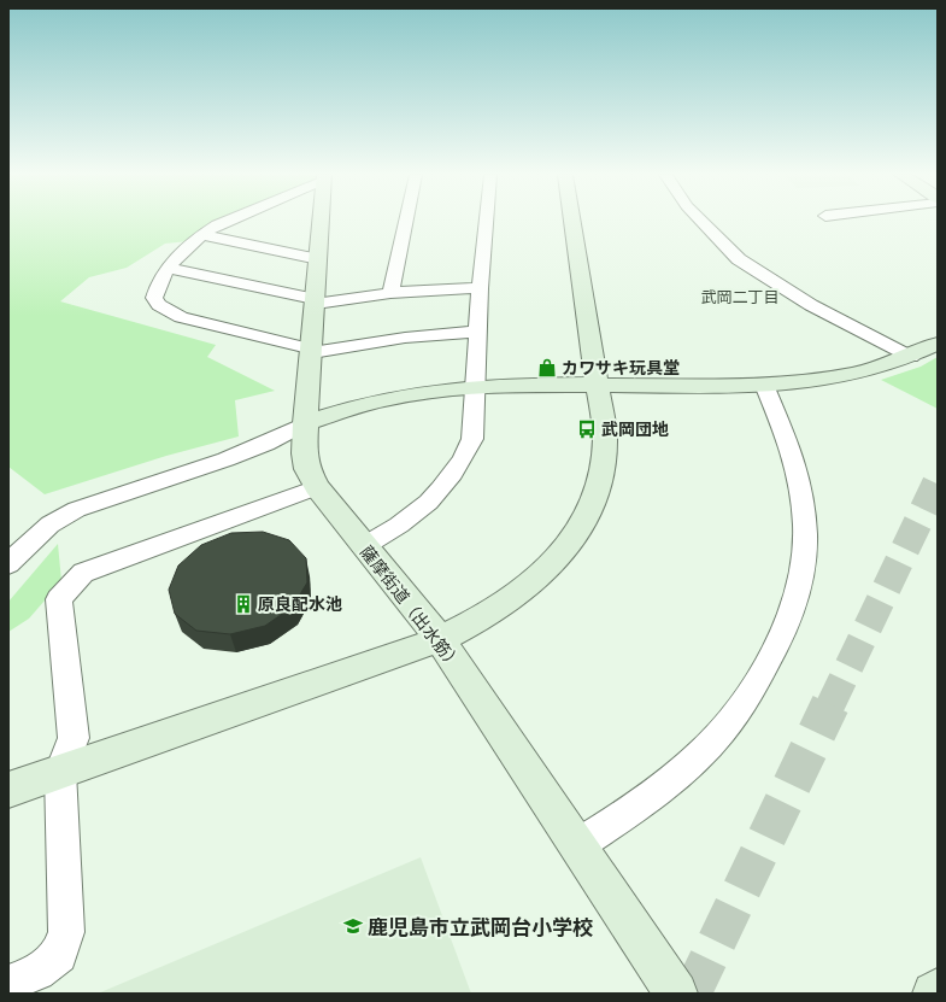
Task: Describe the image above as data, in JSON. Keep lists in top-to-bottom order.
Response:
{
  "streets": {
    "street": ["薩摩街道（出水筋）"]
  },
  "districts": ["武岡二丁目"],
  "places": {
    "shop": ["カワサキ玩具堂"],
    "bus stop": ["武岡団地"],
    "building": ["原良配水池"],
    "school or university": ["鹿児島市立武岡台小学校"]
  }
}
